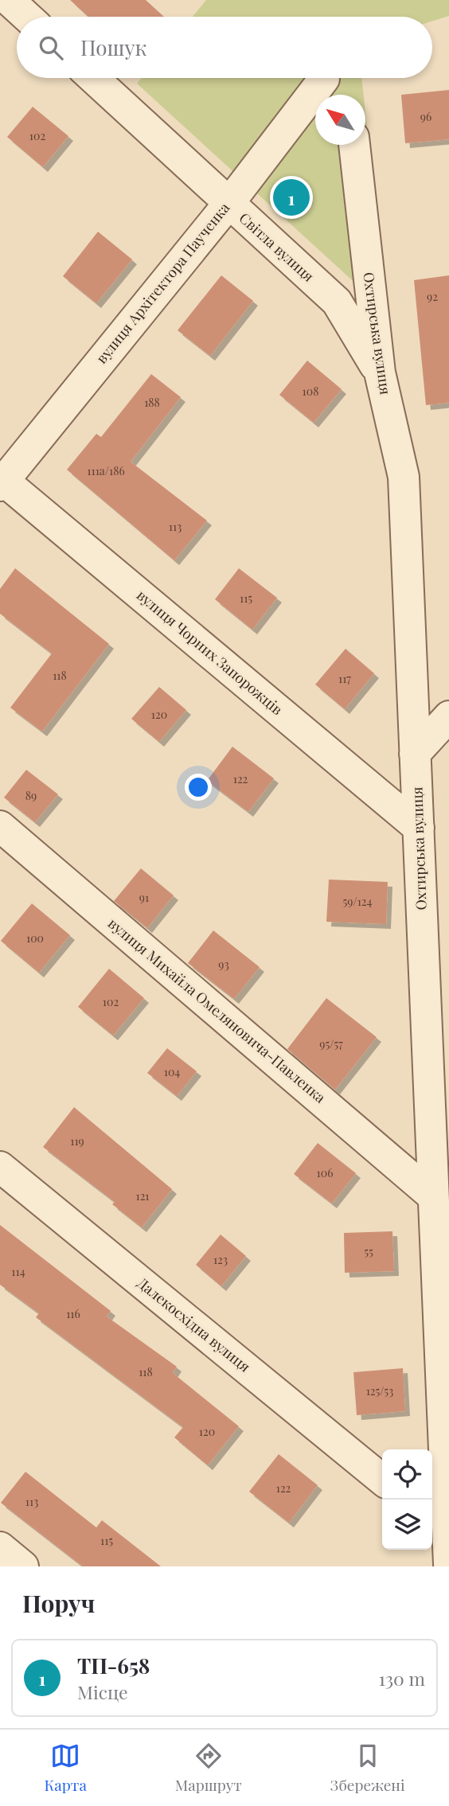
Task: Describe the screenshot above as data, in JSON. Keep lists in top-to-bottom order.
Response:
{
  "streets": {
    "street": [
      "Світла вулиця",
      "вулиця Архітектора Паученка",
      "Охтирська вулиця",
      "вулиця Чорних Запорожців",
      "вулиця Михайла Омеляновича-Павленка",
      "Далекосхідна вулиця"
    ]
  },
  "crossings": [
    ["Світла вулиця", "вулиця Архітектора Паученка"],
    ["Світла вулиця", "Охтирська вулиця"],
    ["вулиця Архітектора Паученка", "вулиця Чорних Запорожців"],
    ["Охтирська вулиця", "вулиця Чорних Запорожців"],
    ["Охтирська вулиця", "вулиця Михайла Омеляновича-Павленка"]
  ],
  "house_numbers": [
    "96",
    "102",
    "92",
    "108",
    "188",
    "111а/186",
    "113",
    "115",
    "118",
    "117",
    "120",
    "122",
    "89",
    "91",
    "59/124",
    "100",
    "93",
    "102",
    "95/57",
    "104",
    "119",
    "106",
    "121",
    "55",
    "123",
    "114",
    "116",
    "118",
    "125/53",
    "120",
    "122",
    "113",
    "115"
  ],
  "north": "top left",
  "page": {
    "search": "Пошук",
    "pins": "1",
    "heading": "Поруч",
    "list": [
      {
        "mark": "1",
        "name": "ТП-658",
        "note": "Місце",
        "value": "130 m"
      }
    ],
    "nav": ["Карта", "Маршрут", "Збережені"]
  }
}
